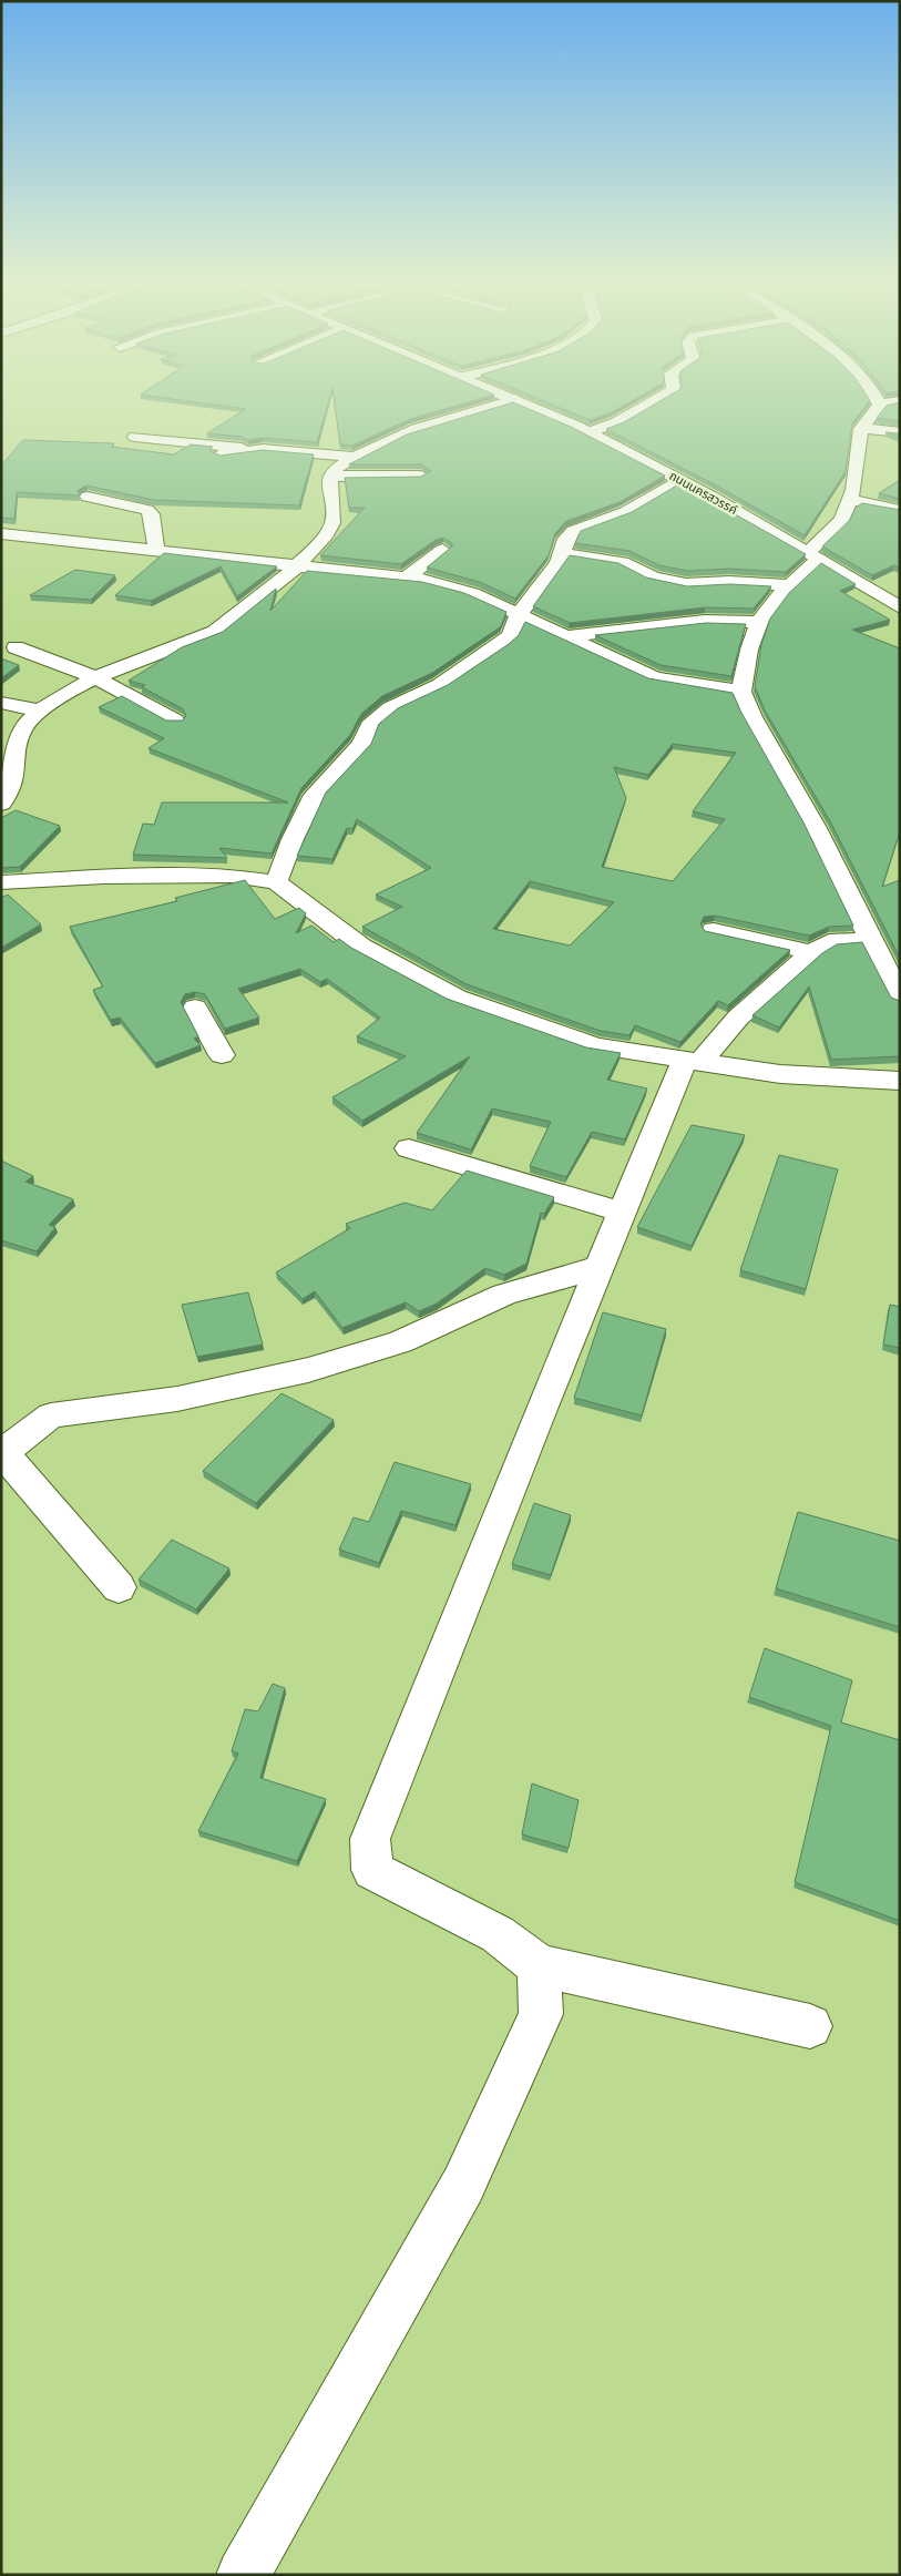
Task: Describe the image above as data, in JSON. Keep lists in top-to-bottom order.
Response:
{
  "streets": {
    "street": ["ถนนนครสวรรค์"]
  }
}
